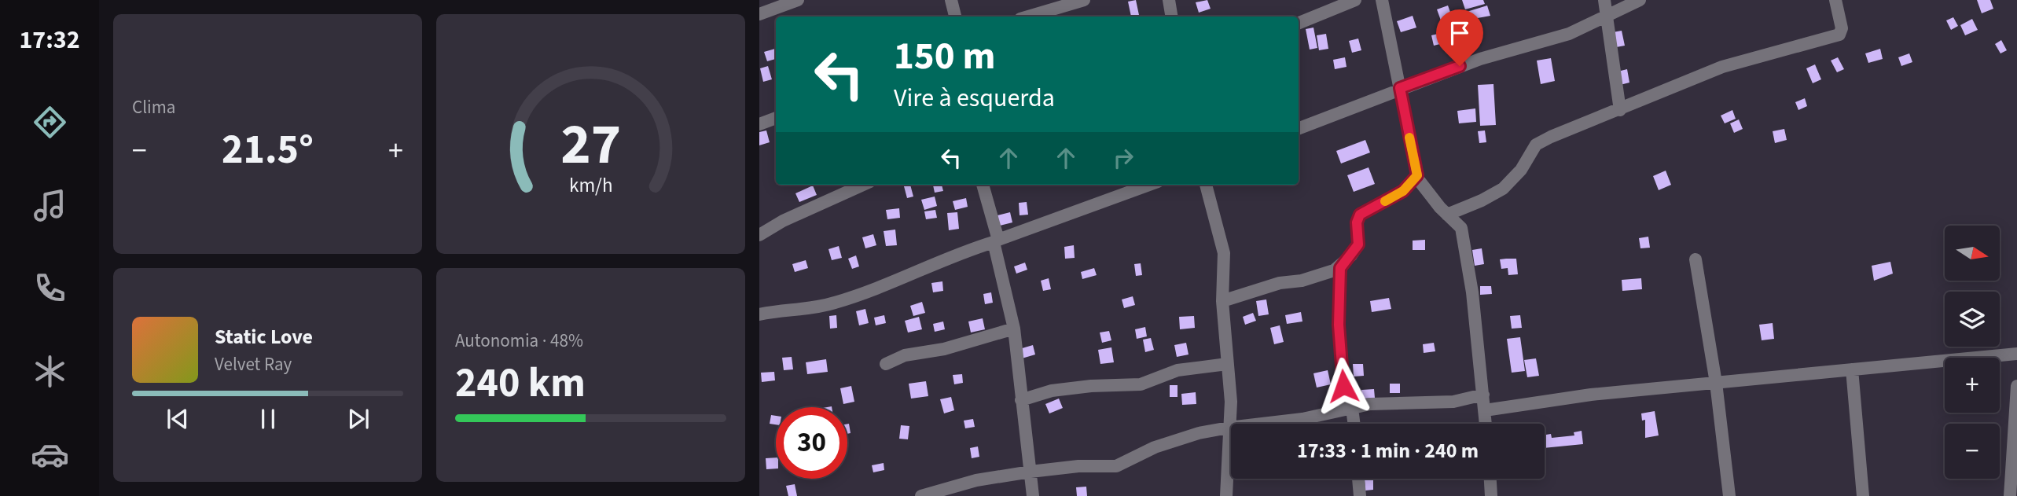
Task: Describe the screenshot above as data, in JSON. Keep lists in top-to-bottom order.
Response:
{
  "north": "right",
  "page": {
    "tabs": "17:32",
    "tile": [
      "Clima",
      ["Autonomia · 48%", "240 km"]
    ],
    "turn": ["150 m", "Vire à esquerda"],
    "heat": ["−", "21.5°", "+"],
    "map_buttons": ["+", "−"],
    "song": ["Static Love", "Velvet Ray"],
    "limit": "30",
    "trip": "17:33 · 1 min · 240 m",
    "gauge": ["27", "km/h"]
  }
}
